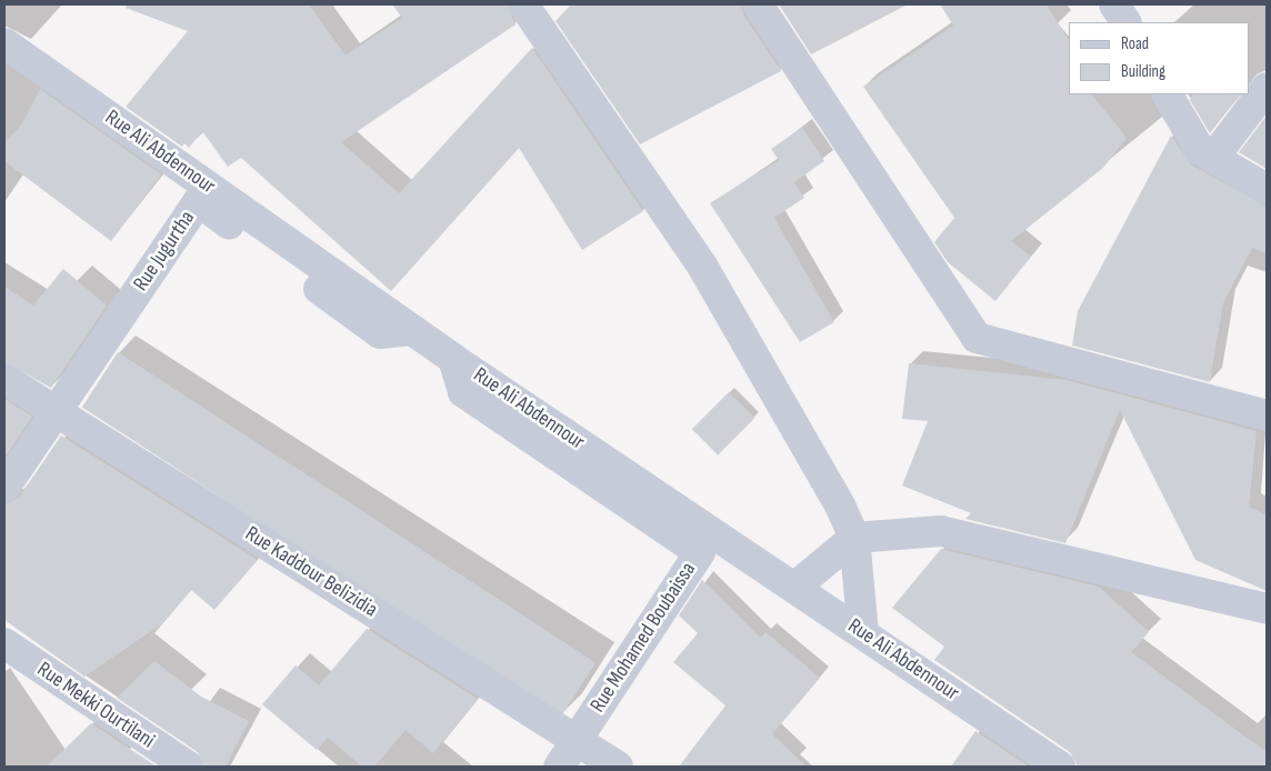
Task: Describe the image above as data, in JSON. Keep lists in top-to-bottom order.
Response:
{
  "streets": {
    "street": [
      "Rue Ali Abdennour",
      "Rue Jugurtha",
      "Rue Kaddour Belizidia",
      "Rue Mohamed Boubaissa",
      "Rue Mekki Ourtilani"
    ]
  },
  "crossings": [
    ["Rue Ali Abdennour", "Rue Jugurtha"],
    ["Rue Ali Abdennour", "Rue Mohamed Boubaissa"],
    ["Rue Jugurtha", "Rue Kaddour Belizidia"],
    ["Rue Kaddour Belizidia", "Rue Mohamed Boubaissa"]
  ],
  "legend": ["Road", "Building"]
}
